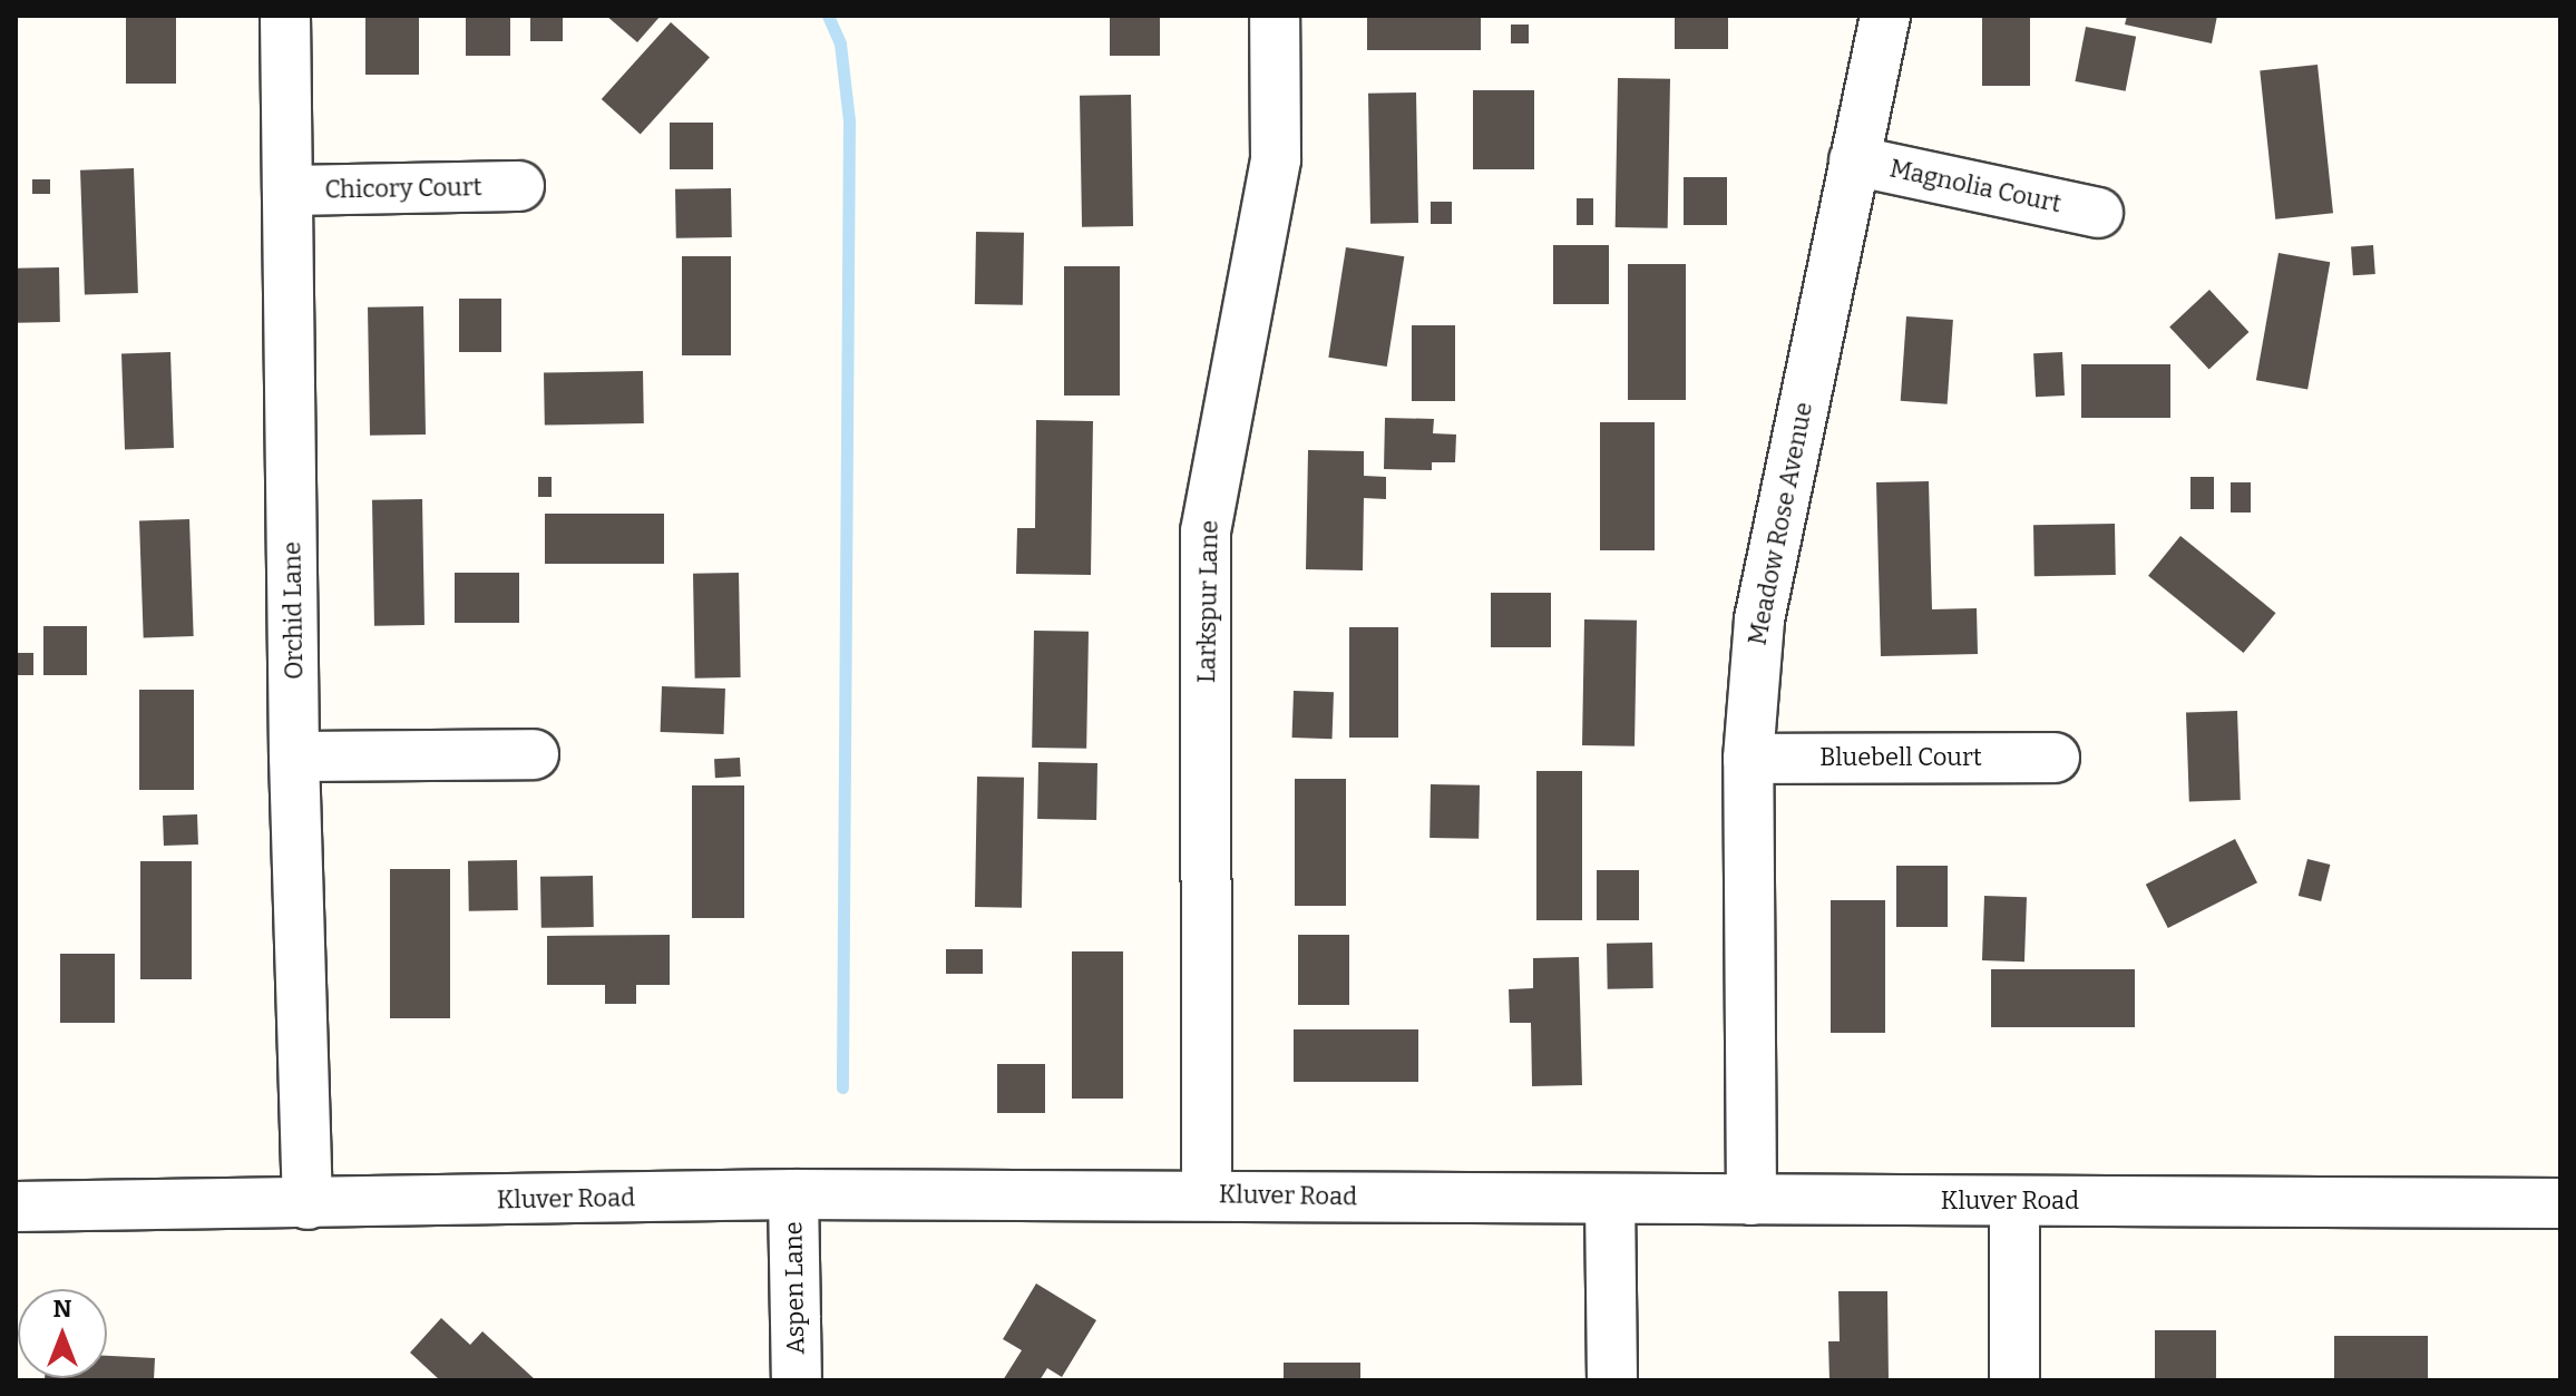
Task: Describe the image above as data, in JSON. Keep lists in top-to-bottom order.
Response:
{
  "streets": {
    "street": [
      "Magnolia Court",
      "Chicory Court",
      "Meadow Rose Avenue",
      "Larkspur Lane",
      "Orchid Lane",
      "Bluebell Court",
      "Kluver Road",
      "Aspen Lane"
    ]
  },
  "crossings": [
    ["Magnolia Court", "Meadow Rose Avenue"],
    ["Chicory Court", "Orchid Lane"],
    ["Meadow Rose Avenue", "Bluebell Court"],
    ["Meadow Rose Avenue", "Kluver Road"],
    ["Larkspur Lane", "Kluver Road"],
    ["Orchid Lane", "Kluver Road"],
    ["Kluver Road", "Aspen Lane"]
  ],
  "north": "top"
}
